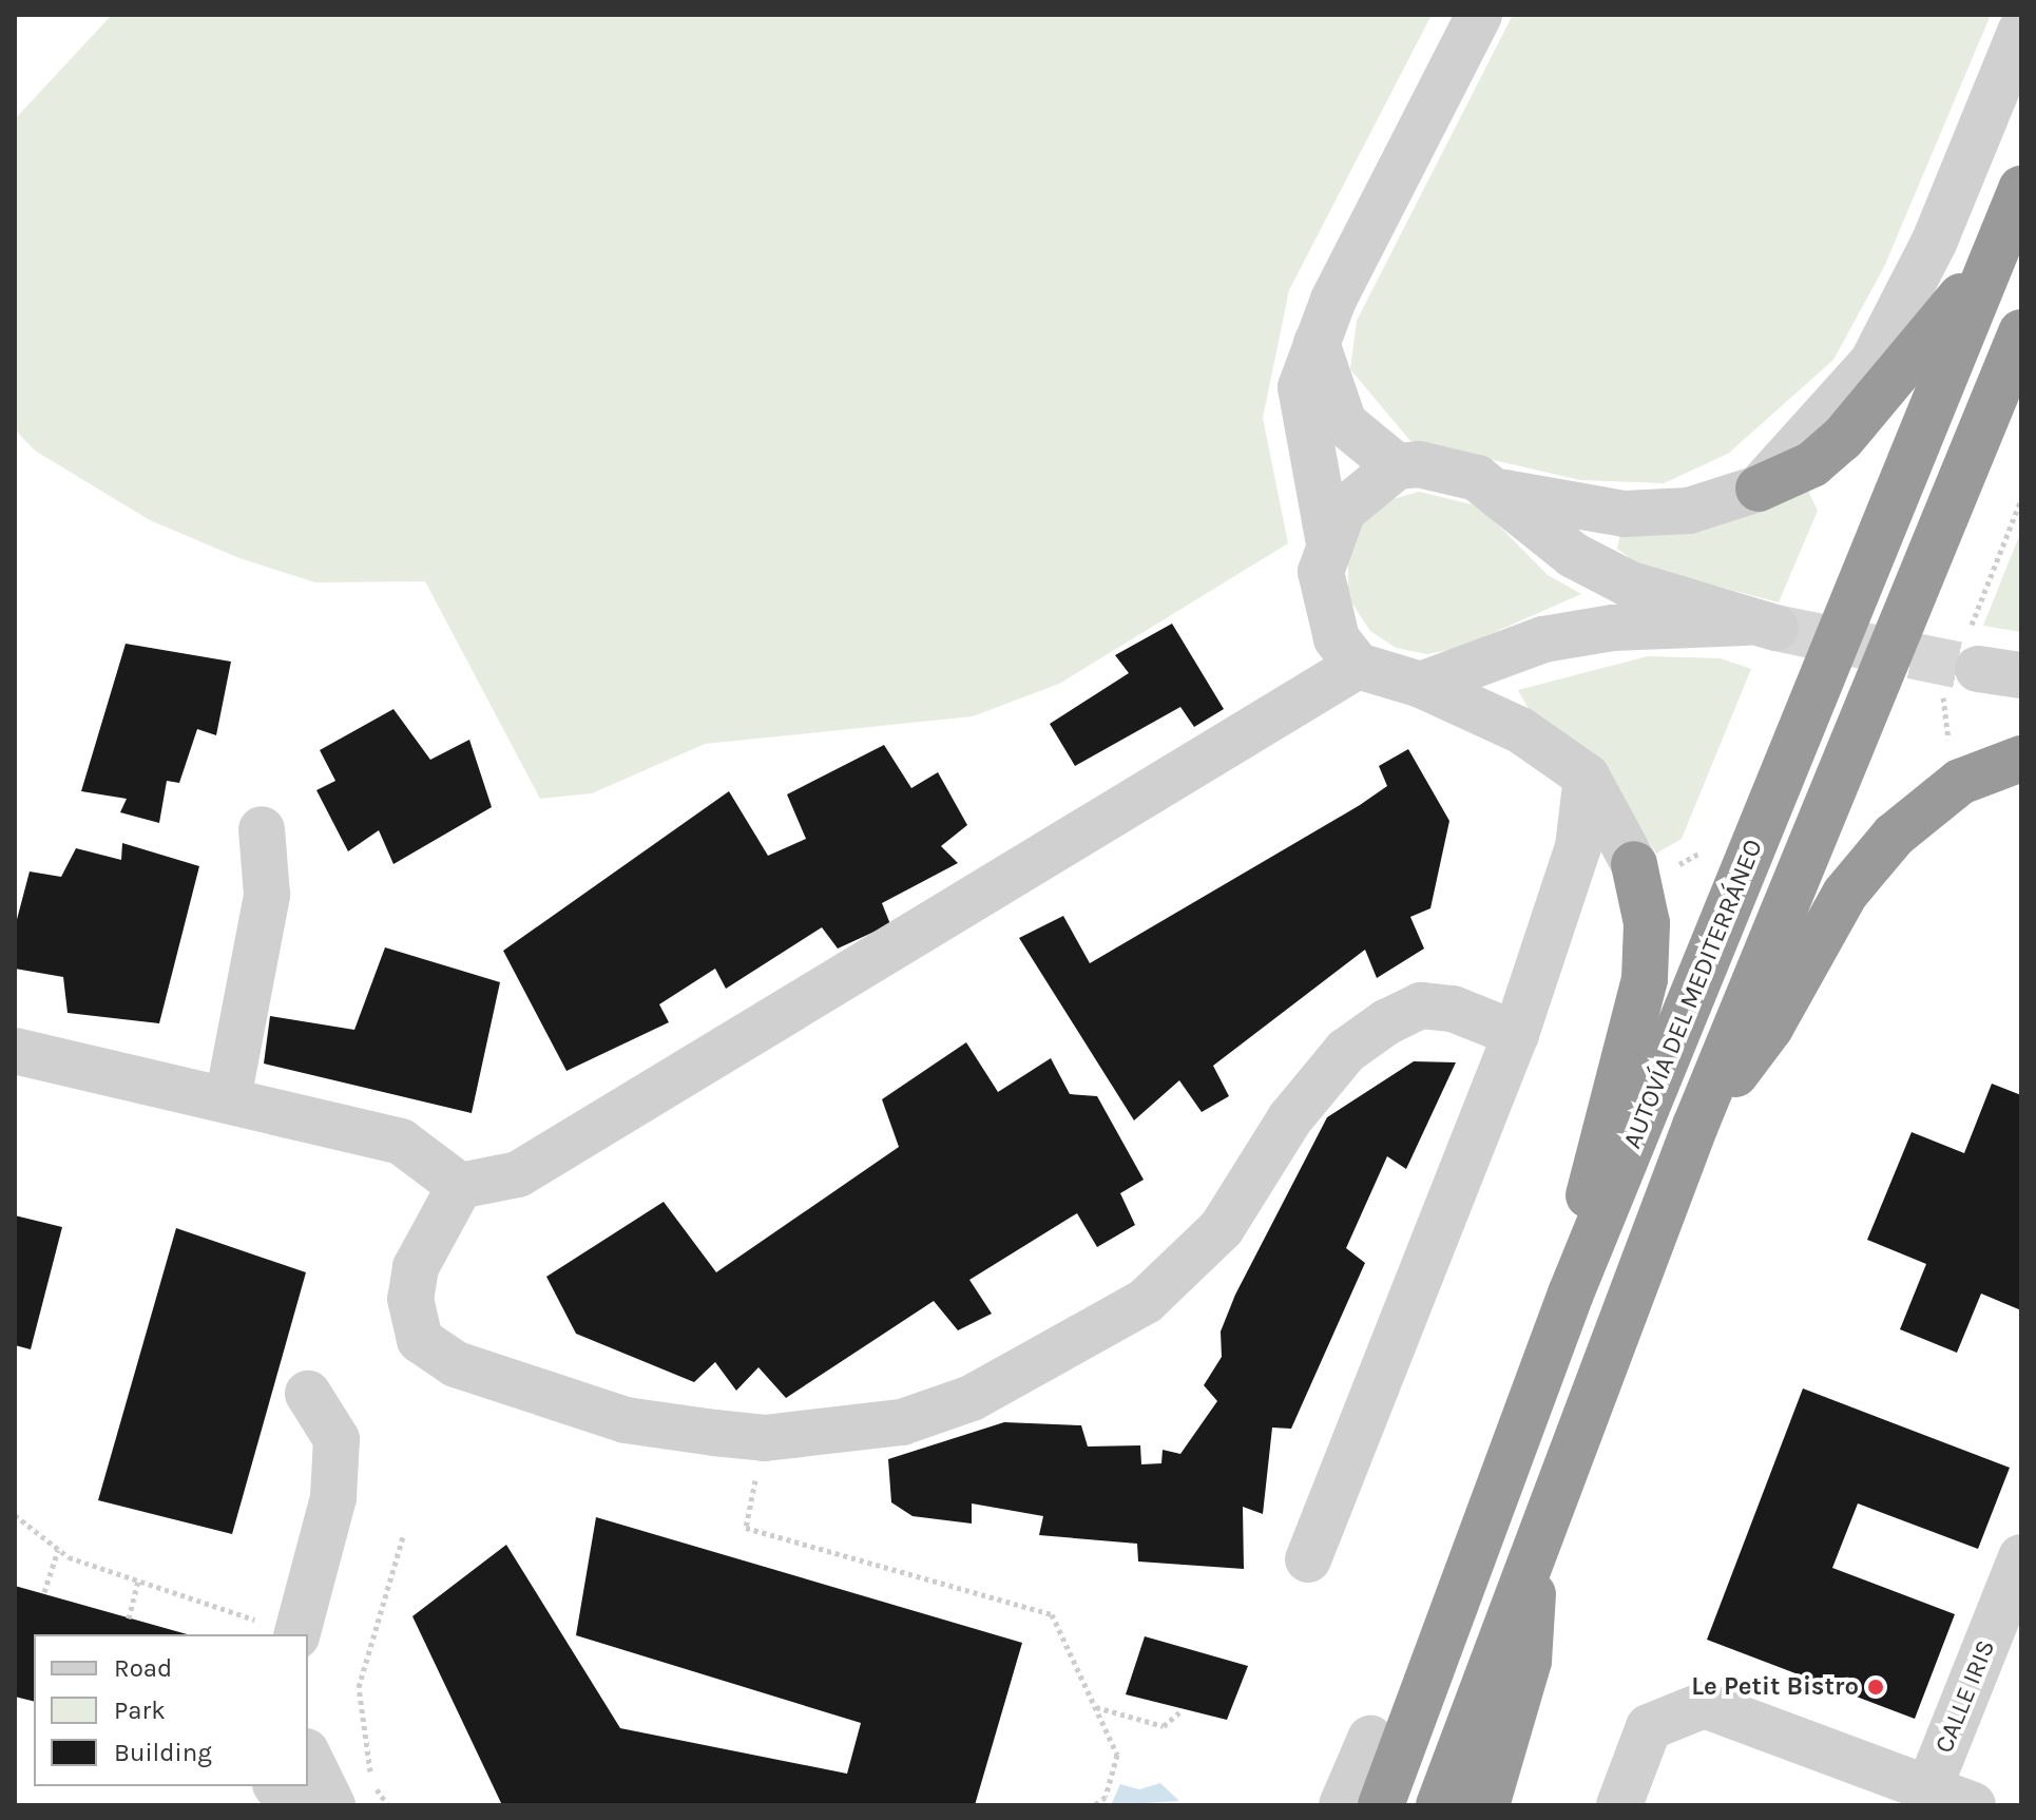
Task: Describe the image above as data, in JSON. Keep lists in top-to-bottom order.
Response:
{
  "streets": {
    "highway": ["AUTOVÍA DEL MEDITERRÁNEO"],
    "street": ["CALLE IRIS"]
  },
  "places": ["Le Petit Bistro"],
  "legend": ["Road", "Park", "Building"]
}
